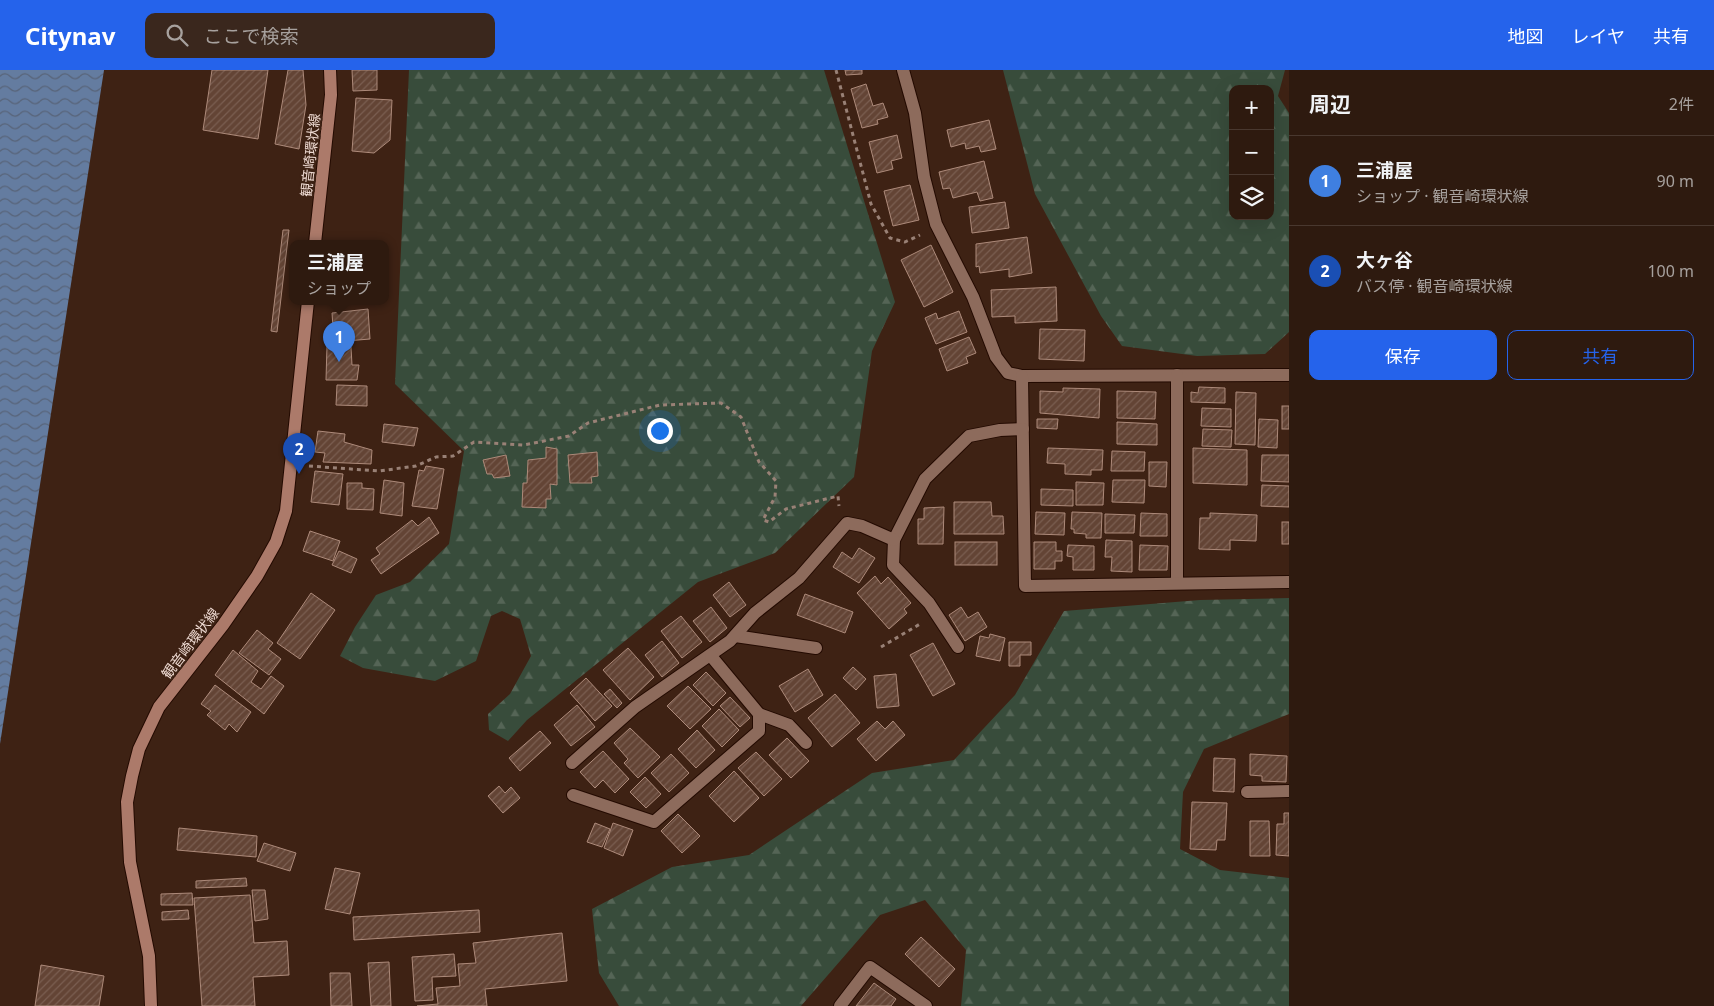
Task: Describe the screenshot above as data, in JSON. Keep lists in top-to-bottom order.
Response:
{
  "streets": {
    "main road": ["観音崎環状線"]
  },
  "page": {
    "header": "Citynav",
    "search": "ここで検索",
    "nav": ["地図", "レイヤ", "共有"],
    "heading": ["周辺", "2件"],
    "map_buttons": ["+", "−"],
    "list": [
      {
        "mark": "1",
        "name": "三浦屋",
        "note": "ショップ · 観音崎環状線",
        "value": "90 m"
      },
      {
        "mark": "2",
        "name": "大ヶ谷",
        "note": "バス停 · 観音崎環状線",
        "value": "100 m"
      }
    ],
    "popup": ["三浦屋", "ショップ"],
    "buttons": ["保存", "共有"],
    "pins": ["1", "2"]
  }
}
